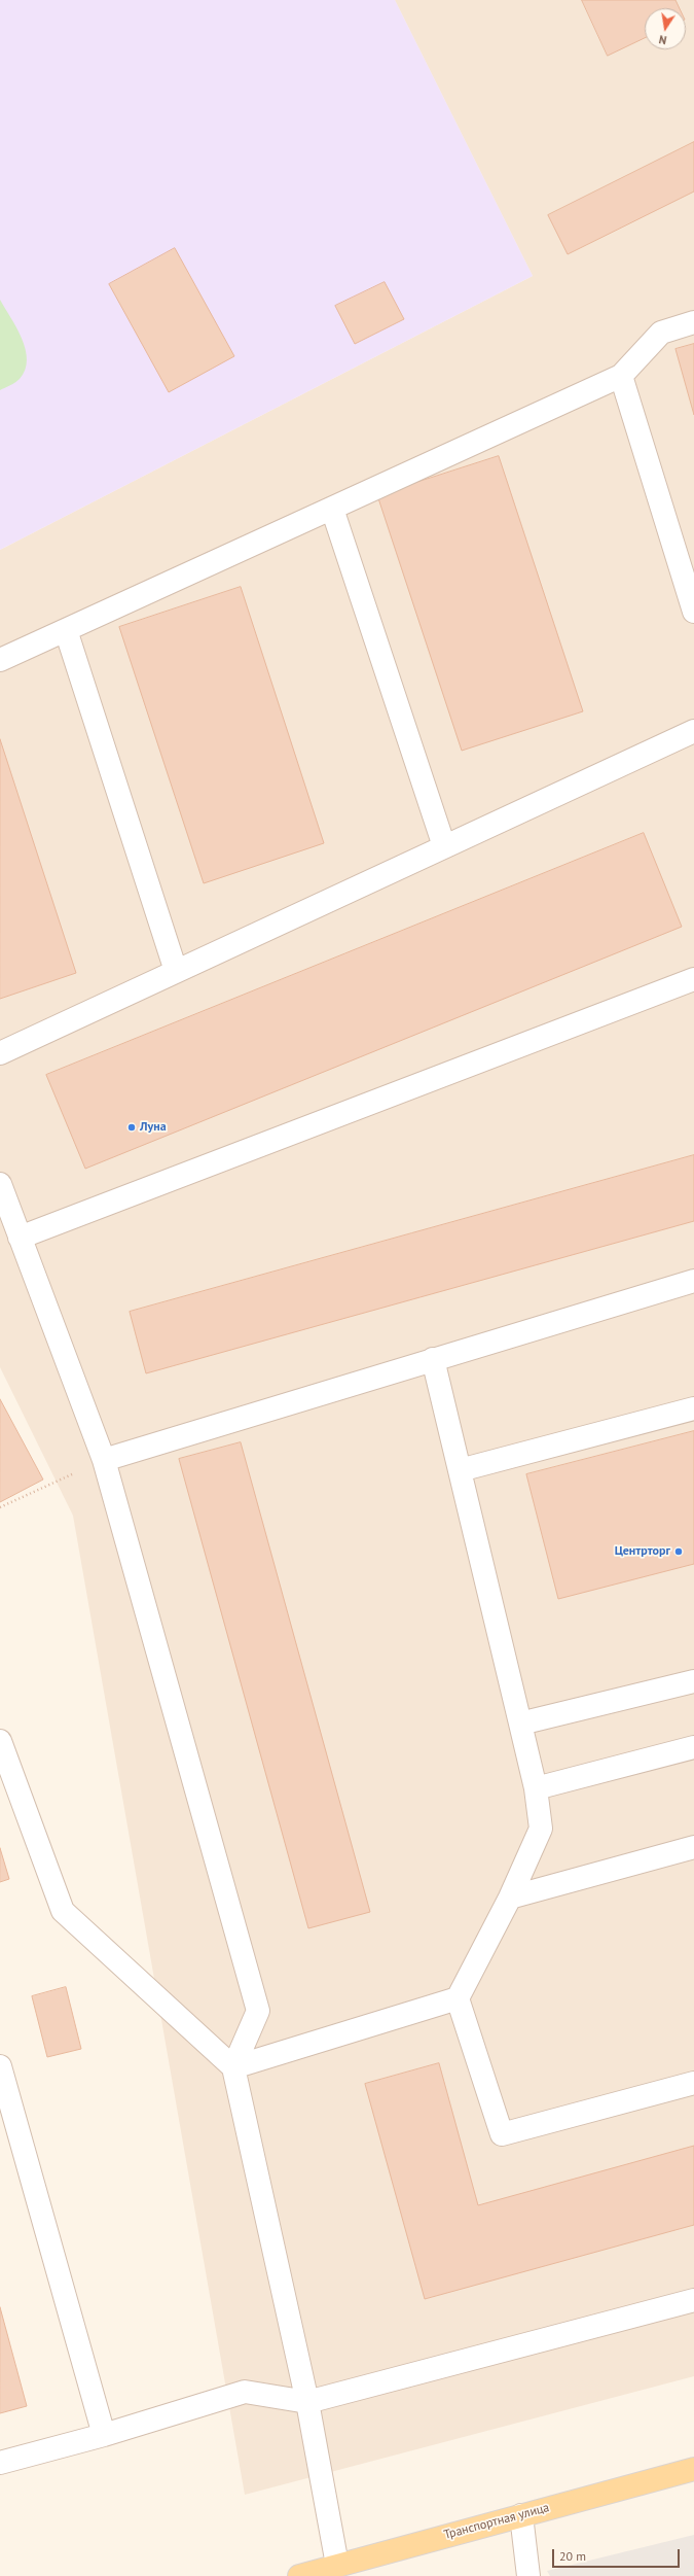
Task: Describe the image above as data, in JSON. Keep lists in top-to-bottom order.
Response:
{
  "streets": {
    "main road": ["Транспортная улица"]
  },
  "places": ["Луна", "Центрторг"],
  "scale_bar": "20 m",
  "north": "bottom"
}
